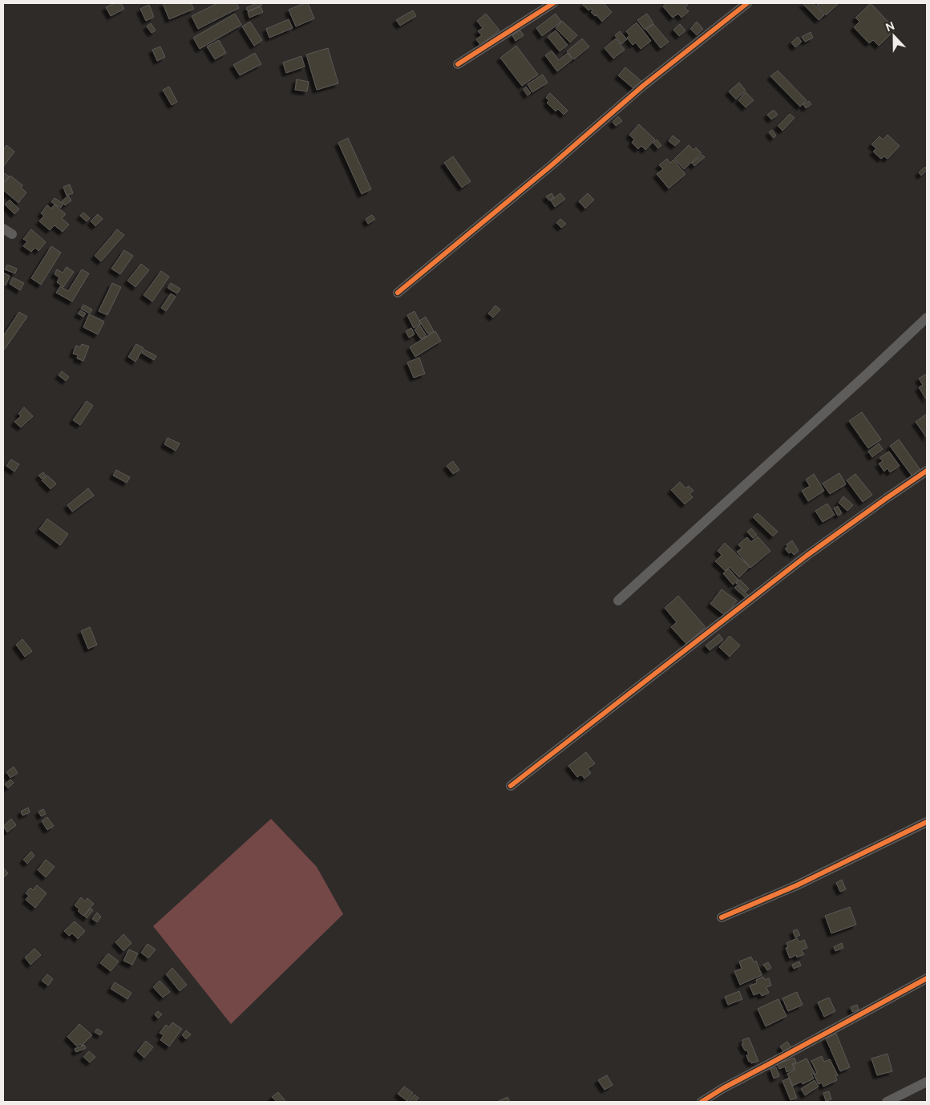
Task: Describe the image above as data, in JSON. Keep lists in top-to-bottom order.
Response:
{
  "north": "top"
}
